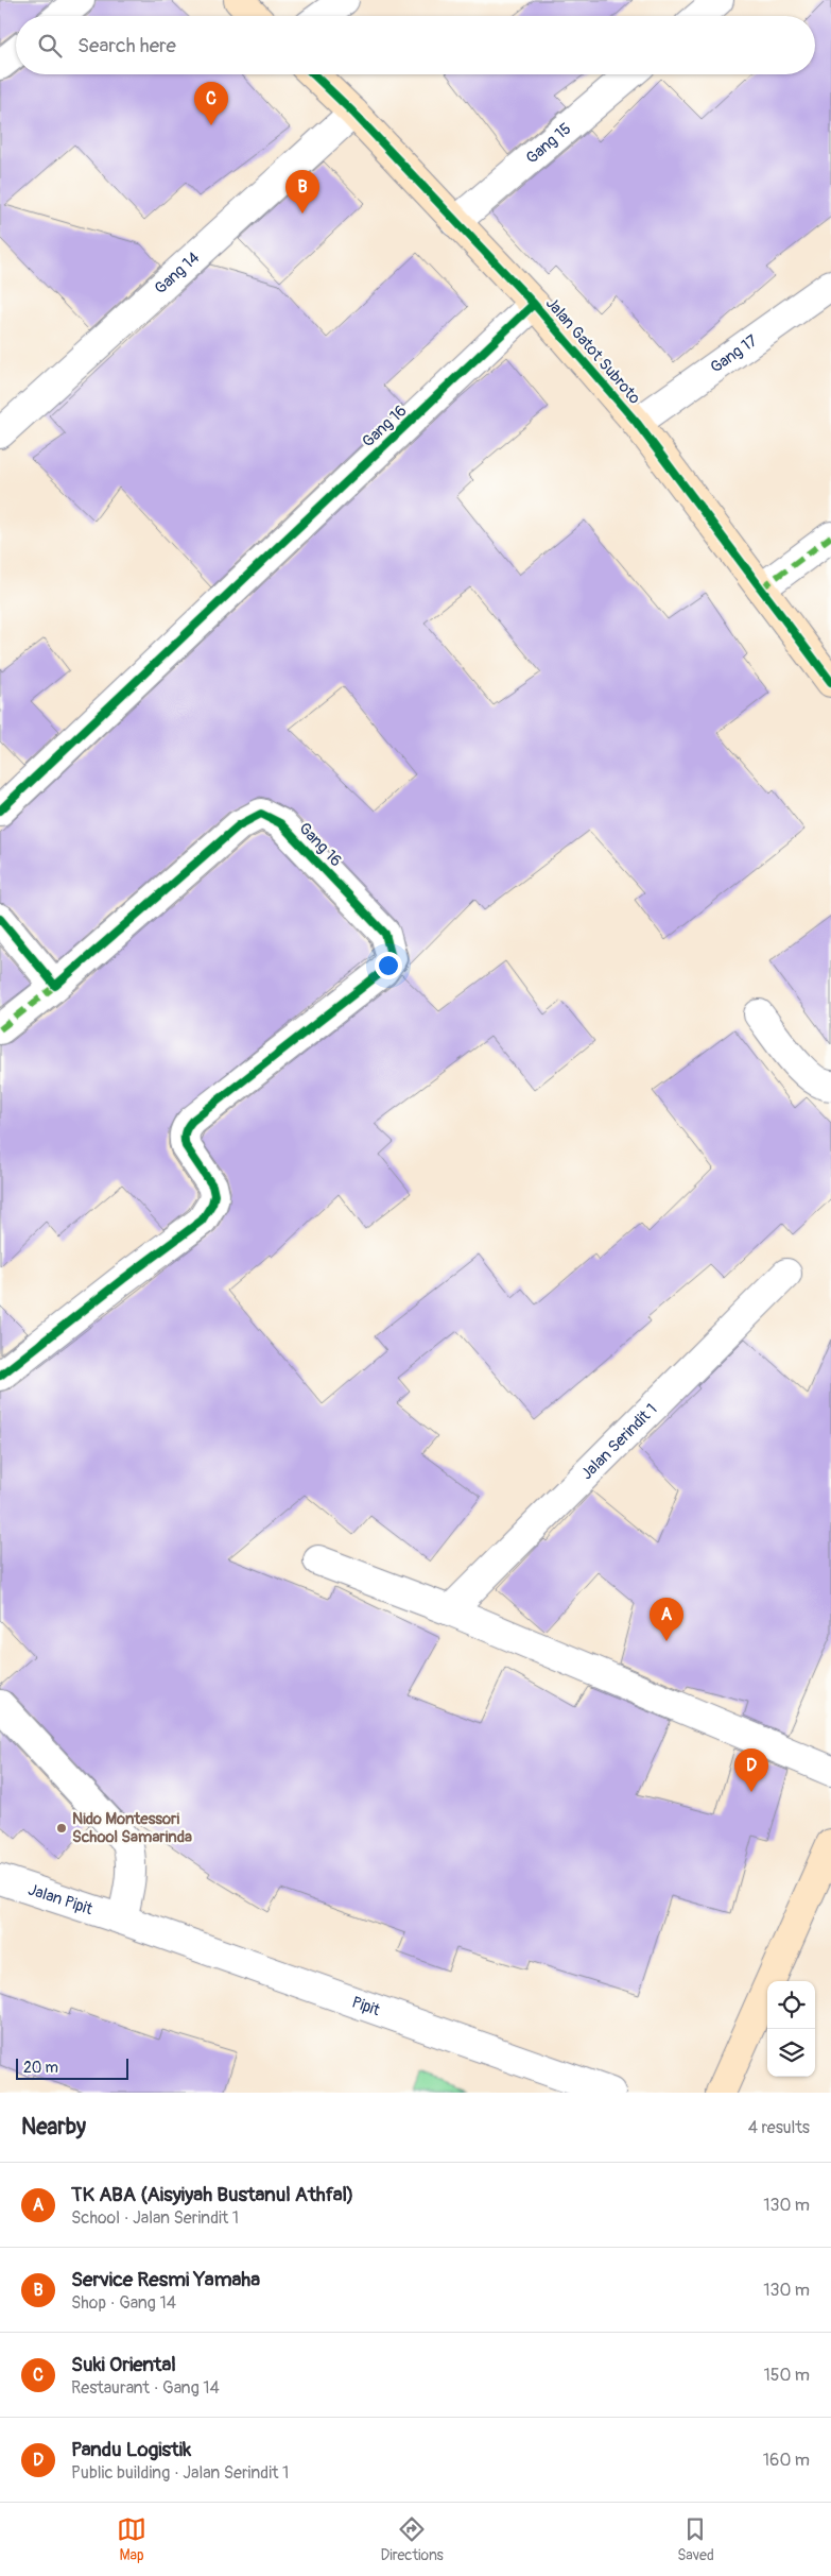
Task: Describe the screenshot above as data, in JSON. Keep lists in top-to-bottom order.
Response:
{
  "streets": {
    "street": [
      "Gang 15",
      "Gang 14",
      "Jalan Gatot Subroto",
      "Gang 17",
      "Gang 16",
      "Jalan Serindit 1",
      "Jalan Pipit",
      "Pipit"
    ]
  },
  "crossings": [
    ["Gang 15", "Jalan Gatot Subroto"],
    ["Gang 14", "Jalan Gatot Subroto"],
    ["Jalan Gatot Subroto", "Gang 17"],
    ["Jalan Gatot Subroto", "Gang 16"],
    ["Jalan Pipit", "Pipit"]
  ],
  "places": ["Nido Montessori School Samarinda"],
  "scale_bar": "20 m",
  "page": {
    "search": "Search here",
    "pins": [
      "C",
      "B",
      "A",
      "D"
    ],
    "scale": "20 m",
    "heading": ["Nearby", "4 results"],
    "list": [
      {
        "mark": "A",
        "name": "TK ABA (Aisyiyah Bustanul Athfal)",
        "note": "School · Jalan Serindit 1",
        "value": "130 m"
      },
      {
        "mark": "B",
        "name": "Service Resmi Yamaha",
        "note": "Shop · Gang 14",
        "value": "130 m"
      },
      {
        "mark": "C",
        "name": "Suki Oriental",
        "note": "Restaurant · Gang 14",
        "value": "150 m"
      },
      {
        "mark": "D",
        "name": "Pandu Logistik",
        "note": "Public building · Jalan Serindit 1",
        "value": "160 m"
      }
    ],
    "nav": ["Map", "Directions", "Saved"]
  }
}
